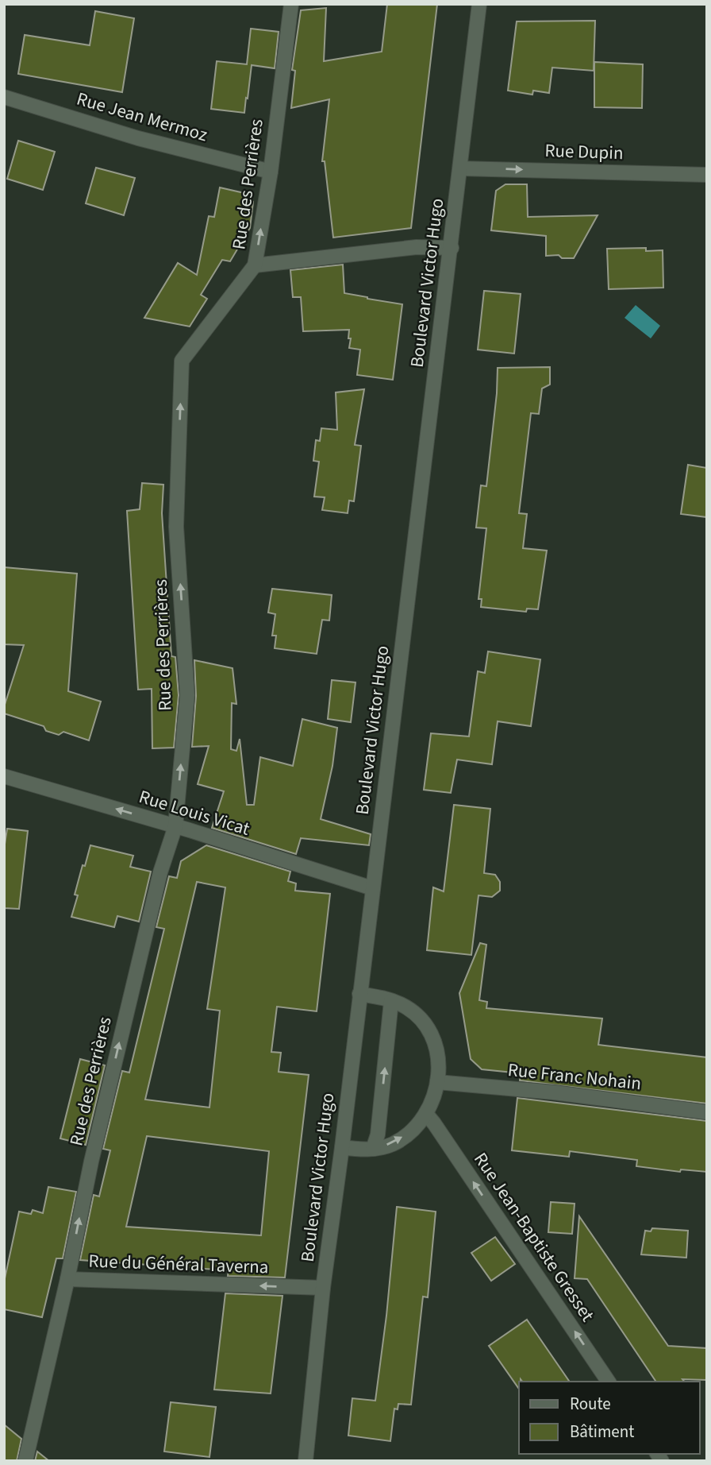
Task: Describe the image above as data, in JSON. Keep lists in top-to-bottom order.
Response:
{
  "streets": {
    "street": [
      "Rue Jean Mermoz",
      "Rue Dupin",
      "Rue des Perrières",
      "Boulevard Victor Hugo",
      "Rue Louis Vicat",
      "Rue Franc Nohain",
      "Rue Jean-Baptiste Gresset",
      "Rue du Général Taverna"
    ]
  },
  "crossings": [
    ["Rue Jean Mermoz", "Rue des Perrières"],
    ["Rue Dupin", "Boulevard Victor Hugo"],
    ["Rue des Perrières", "Rue Louis Vicat"],
    ["Rue des Perrières", "Rue du Général Taverna"],
    ["Boulevard Victor Hugo", "Rue Louis Vicat"],
    ["Boulevard Victor Hugo", "Rue du Général Taverna"]
  ],
  "one_way": [
    "Rue Dupin",
    "Rue des Perrières",
    "Rue Louis Vicat",
    "Rue Jean-Baptiste Gresset",
    "Rue du Général Taverna"
  ],
  "legend": ["Route", "Bâtiment"]
}
